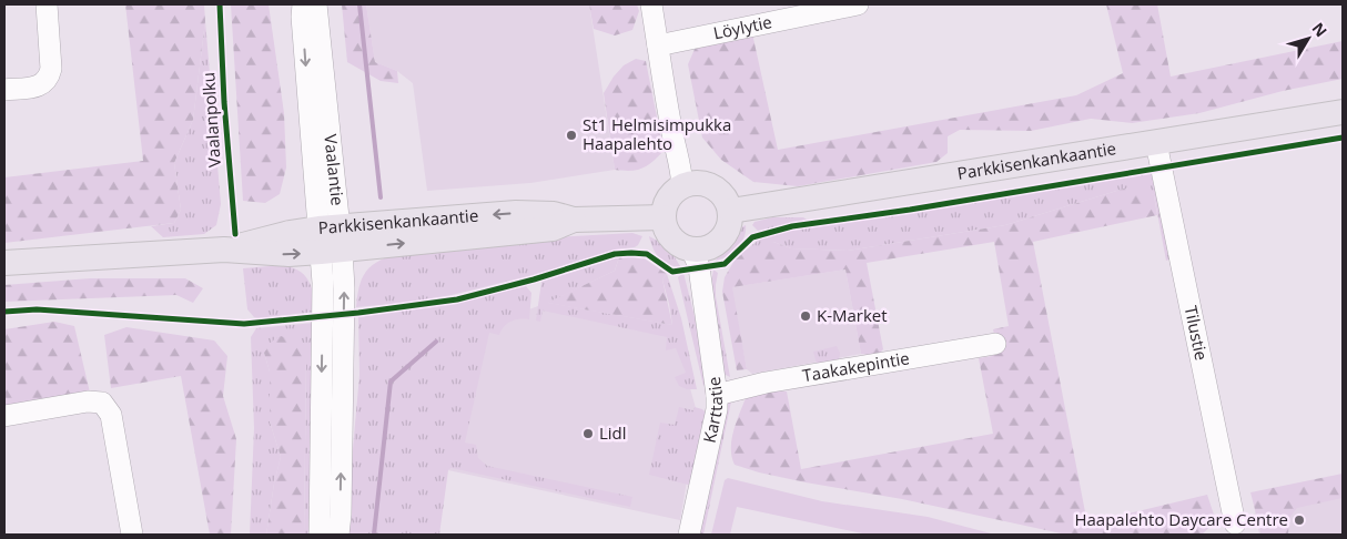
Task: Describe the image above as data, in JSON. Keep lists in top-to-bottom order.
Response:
{
  "streets": {
    "main road": ["Parkkisenkankaantie"],
    "street": [
      "Löylytie",
      "Vaalantie",
      "Tilustie",
      "Taakakepintie",
      "Karttatie"
    ],
    "cycle path": ["Vaalanpolku"]
  },
  "crossings": [
    ["Parkkisenkankaantie", "Vaalantie"],
    ["Parkkisenkankaantie", "Tilustie"],
    ["Parkkisenkankaantie", "Karttatie"],
    ["Taakakepintie", "Karttatie"]
  ],
  "places": [
    "St1 Helmisimpukka Haapalehto",
    "K-Market",
    "Lidl",
    "Haapalehto Daycare Centre"
  ],
  "north": "top right"
}
